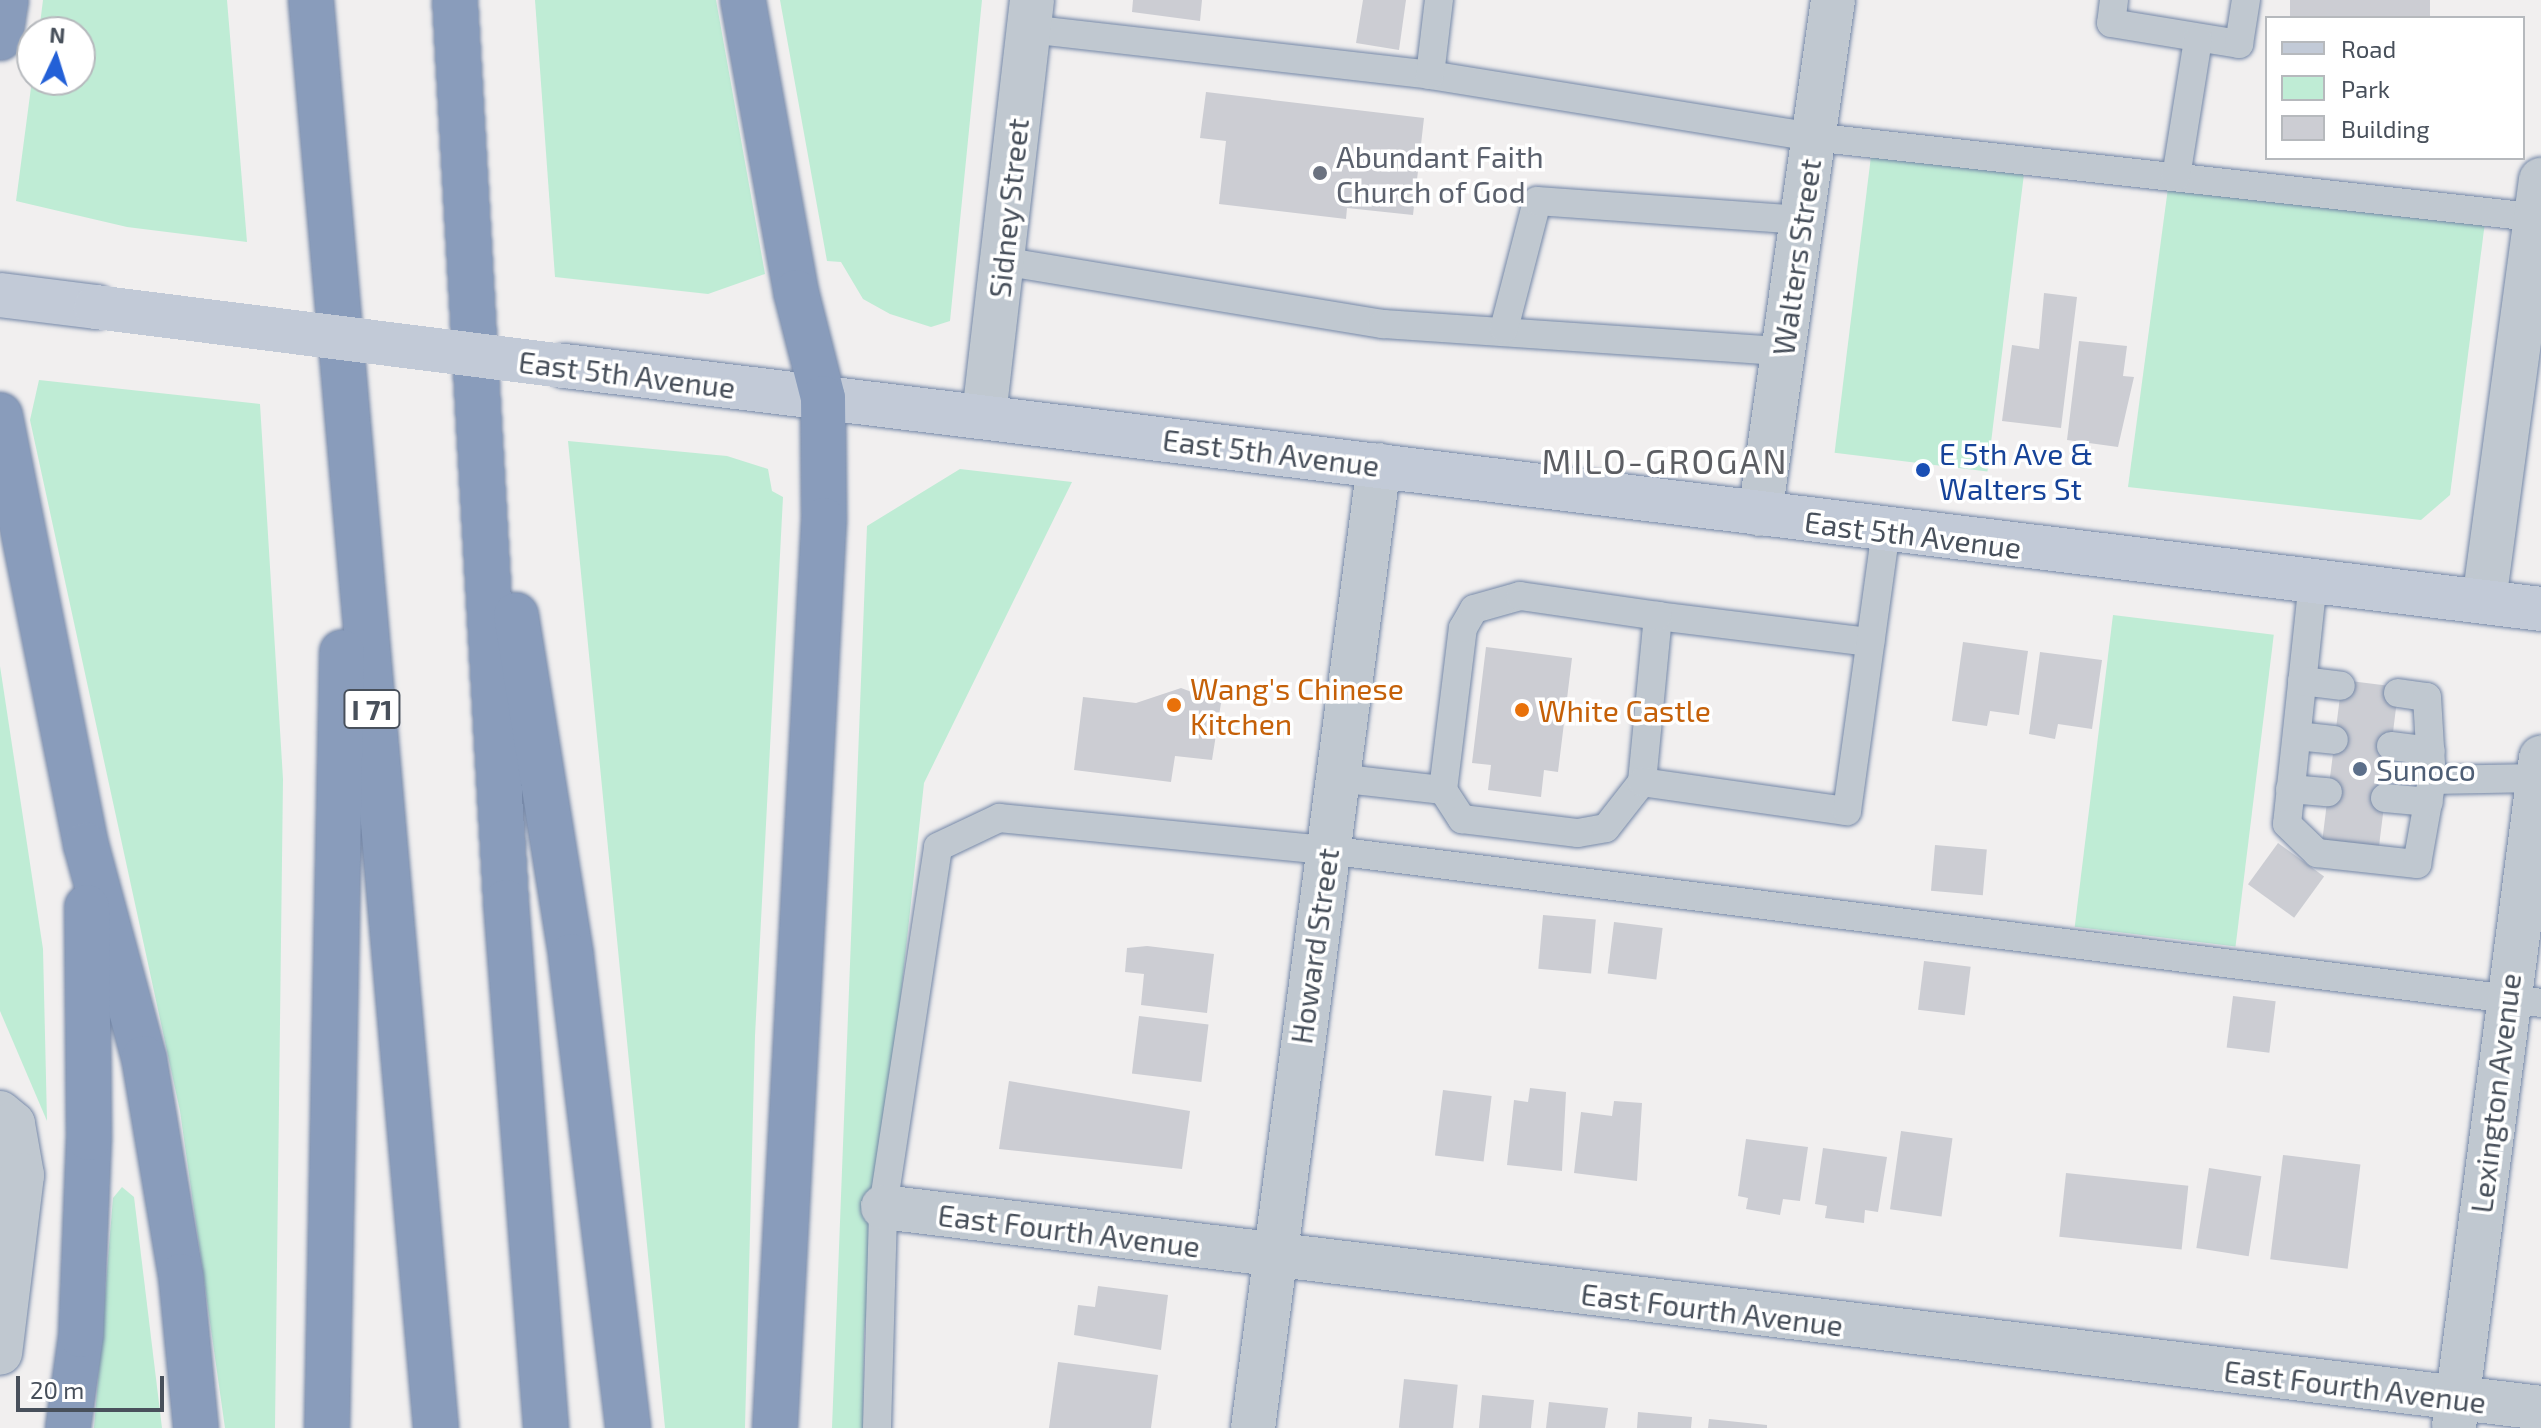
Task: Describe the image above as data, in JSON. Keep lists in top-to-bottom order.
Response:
{
  "streets": {
    "highway": ["I 71"],
    "main road": ["East 5th Avenue"],
    "street": [
      "Sidney Street",
      "Walters Street",
      "Howard Street",
      "Lexington Avenue",
      "East Fourth Avenue"
    ]
  },
  "crossings": [
    ["Sidney Street", "East 5th Avenue"],
    ["Walters Street", "East 5th Avenue"],
    ["East 5th Avenue", "Howard Street"],
    ["Howard Street", "East Fourth Avenue"],
    ["Lexington Avenue", "East Fourth Avenue"]
  ],
  "districts": ["MILO-GROGAN"],
  "places": [
    "Abundant Faith Church of God",
    "E 5th Ave & Walters St",
    "Wang's Chinese Kitchen",
    "White Castle",
    "Sunoco"
  ],
  "legend": ["Road", "Park", "Building"],
  "scale_bar": "20 m",
  "north": "top"
}
